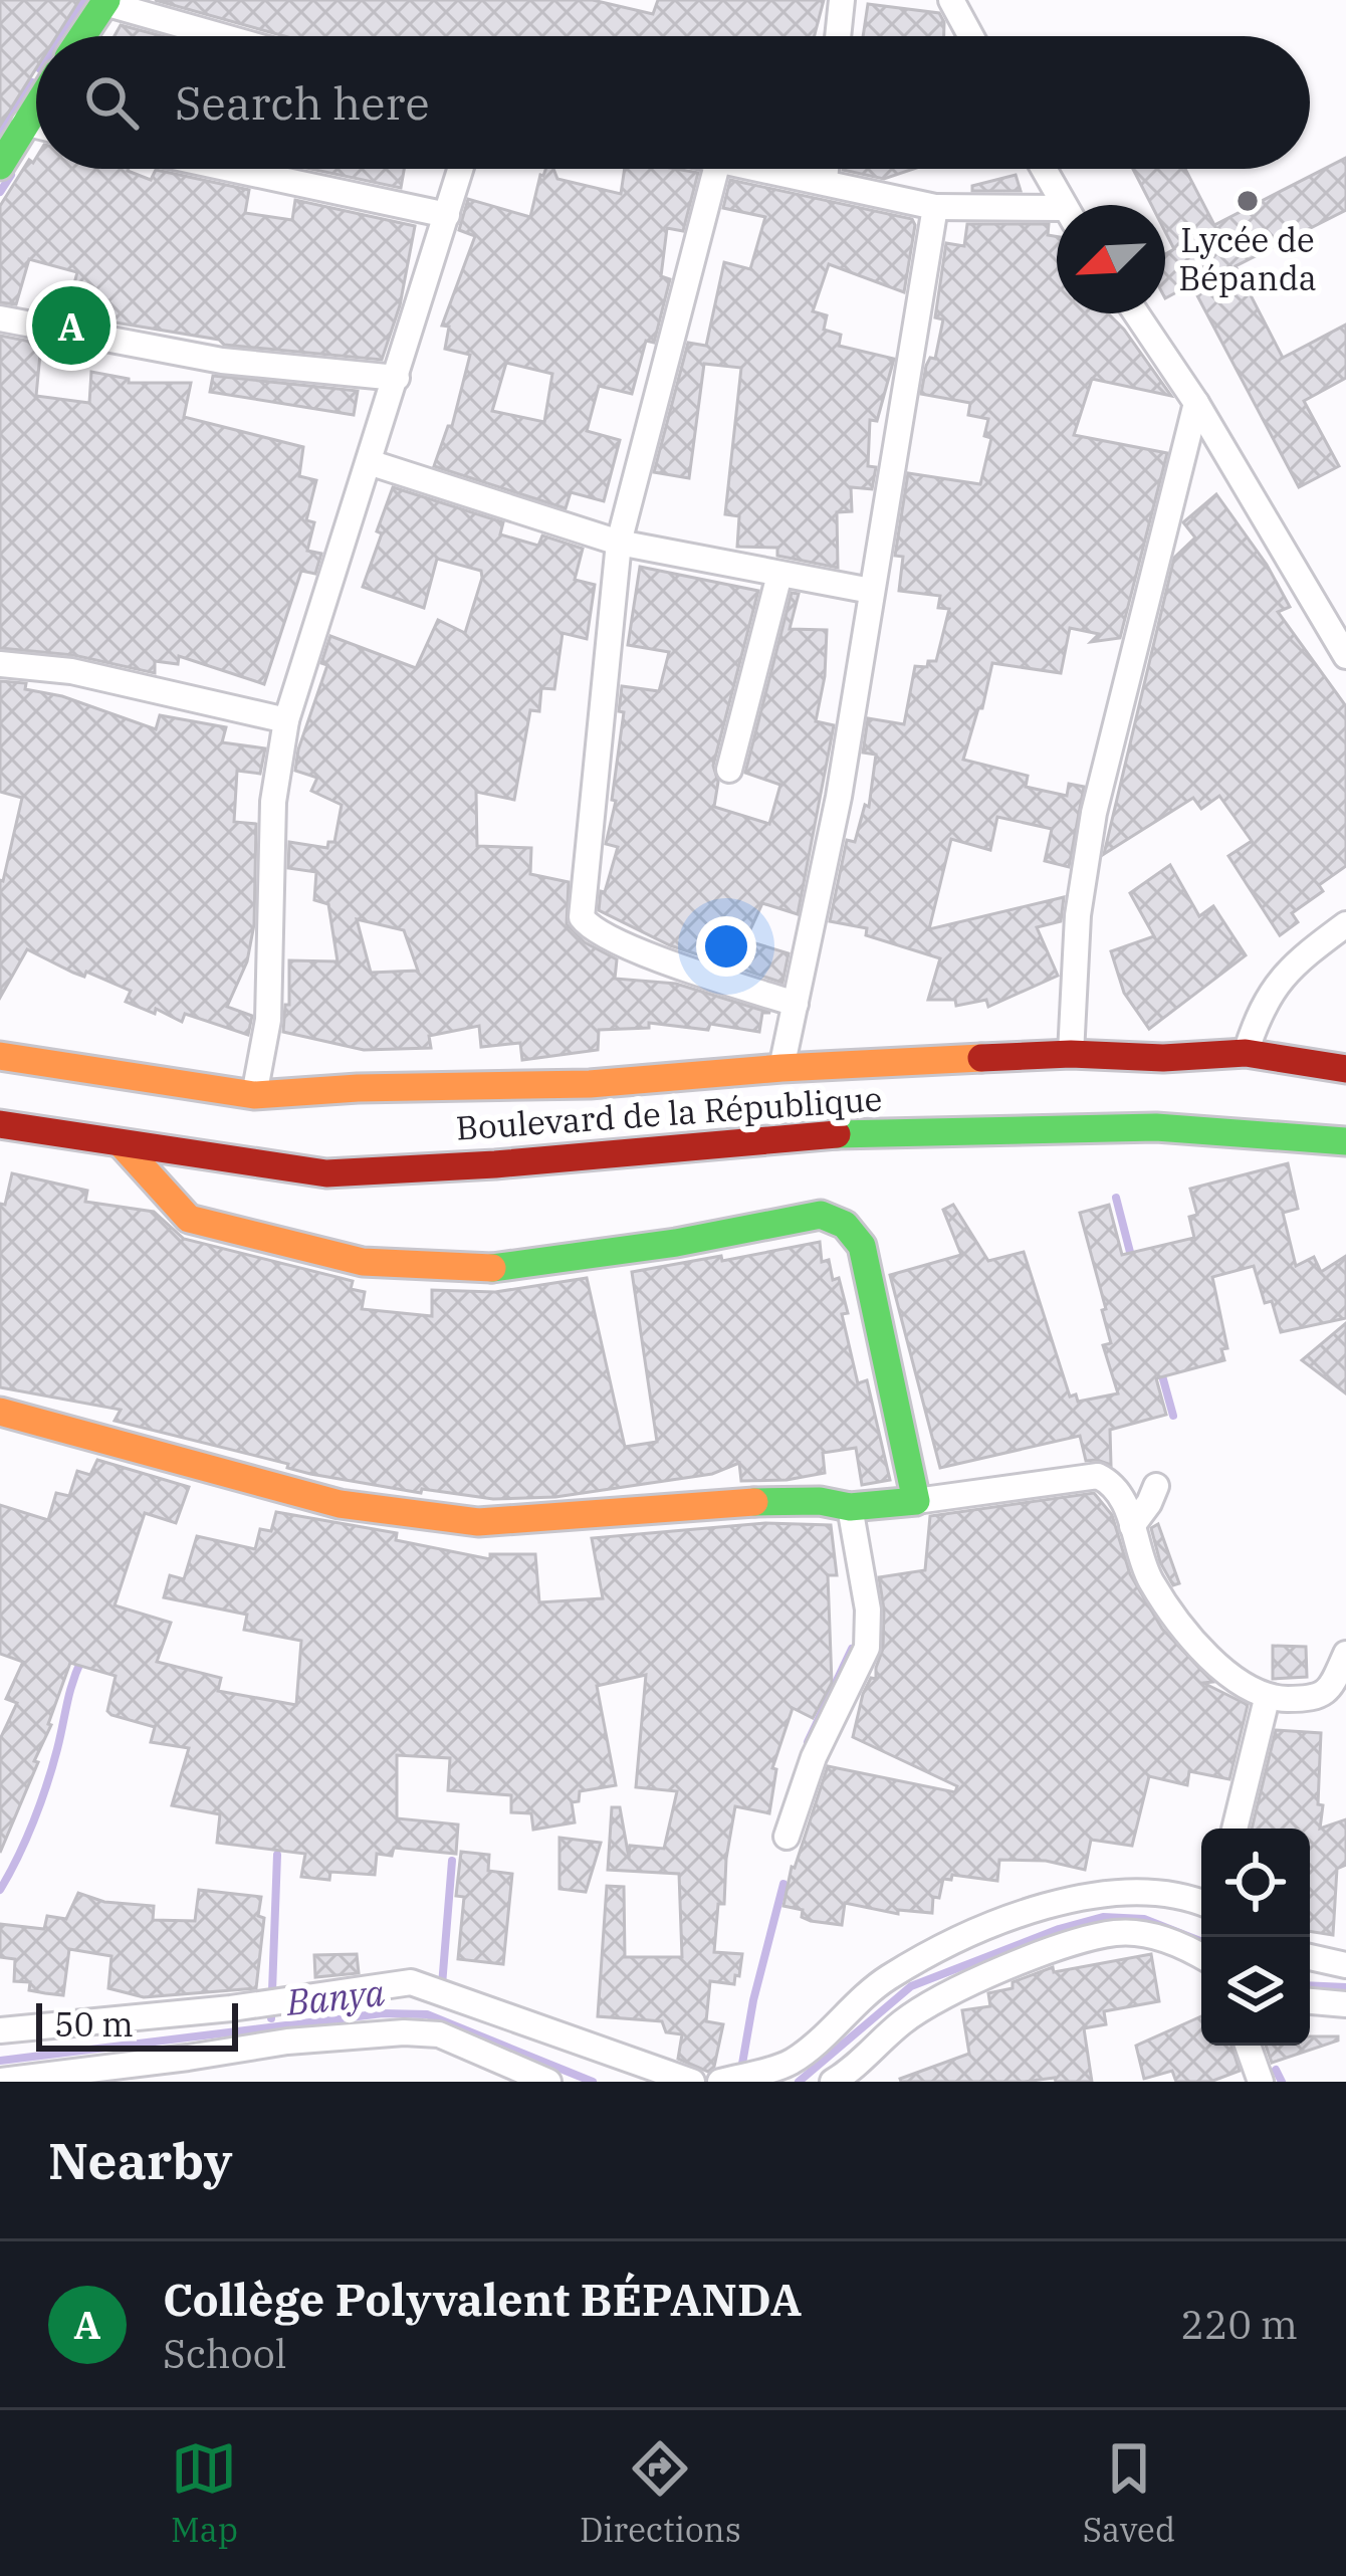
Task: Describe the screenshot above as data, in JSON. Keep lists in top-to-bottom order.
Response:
{
  "streets": {
    "main road": ["Boulevard de la République"]
  },
  "water": ["Banya"],
  "places": ["Lycée de Bépanda"],
  "scale_bar": "50 m",
  "north": "bottom left",
  "page": {
    "search": "Search here",
    "pins": "A",
    "scale": "50 m",
    "heading": "Nearby",
    "list": [
      {
        "mark": "A",
        "name": "Collège Polyvalent BÉPANDA",
        "note": "School",
        "value": "220 m"
      }
    ],
    "nav": ["Map", "Directions", "Saved"]
  }
}
